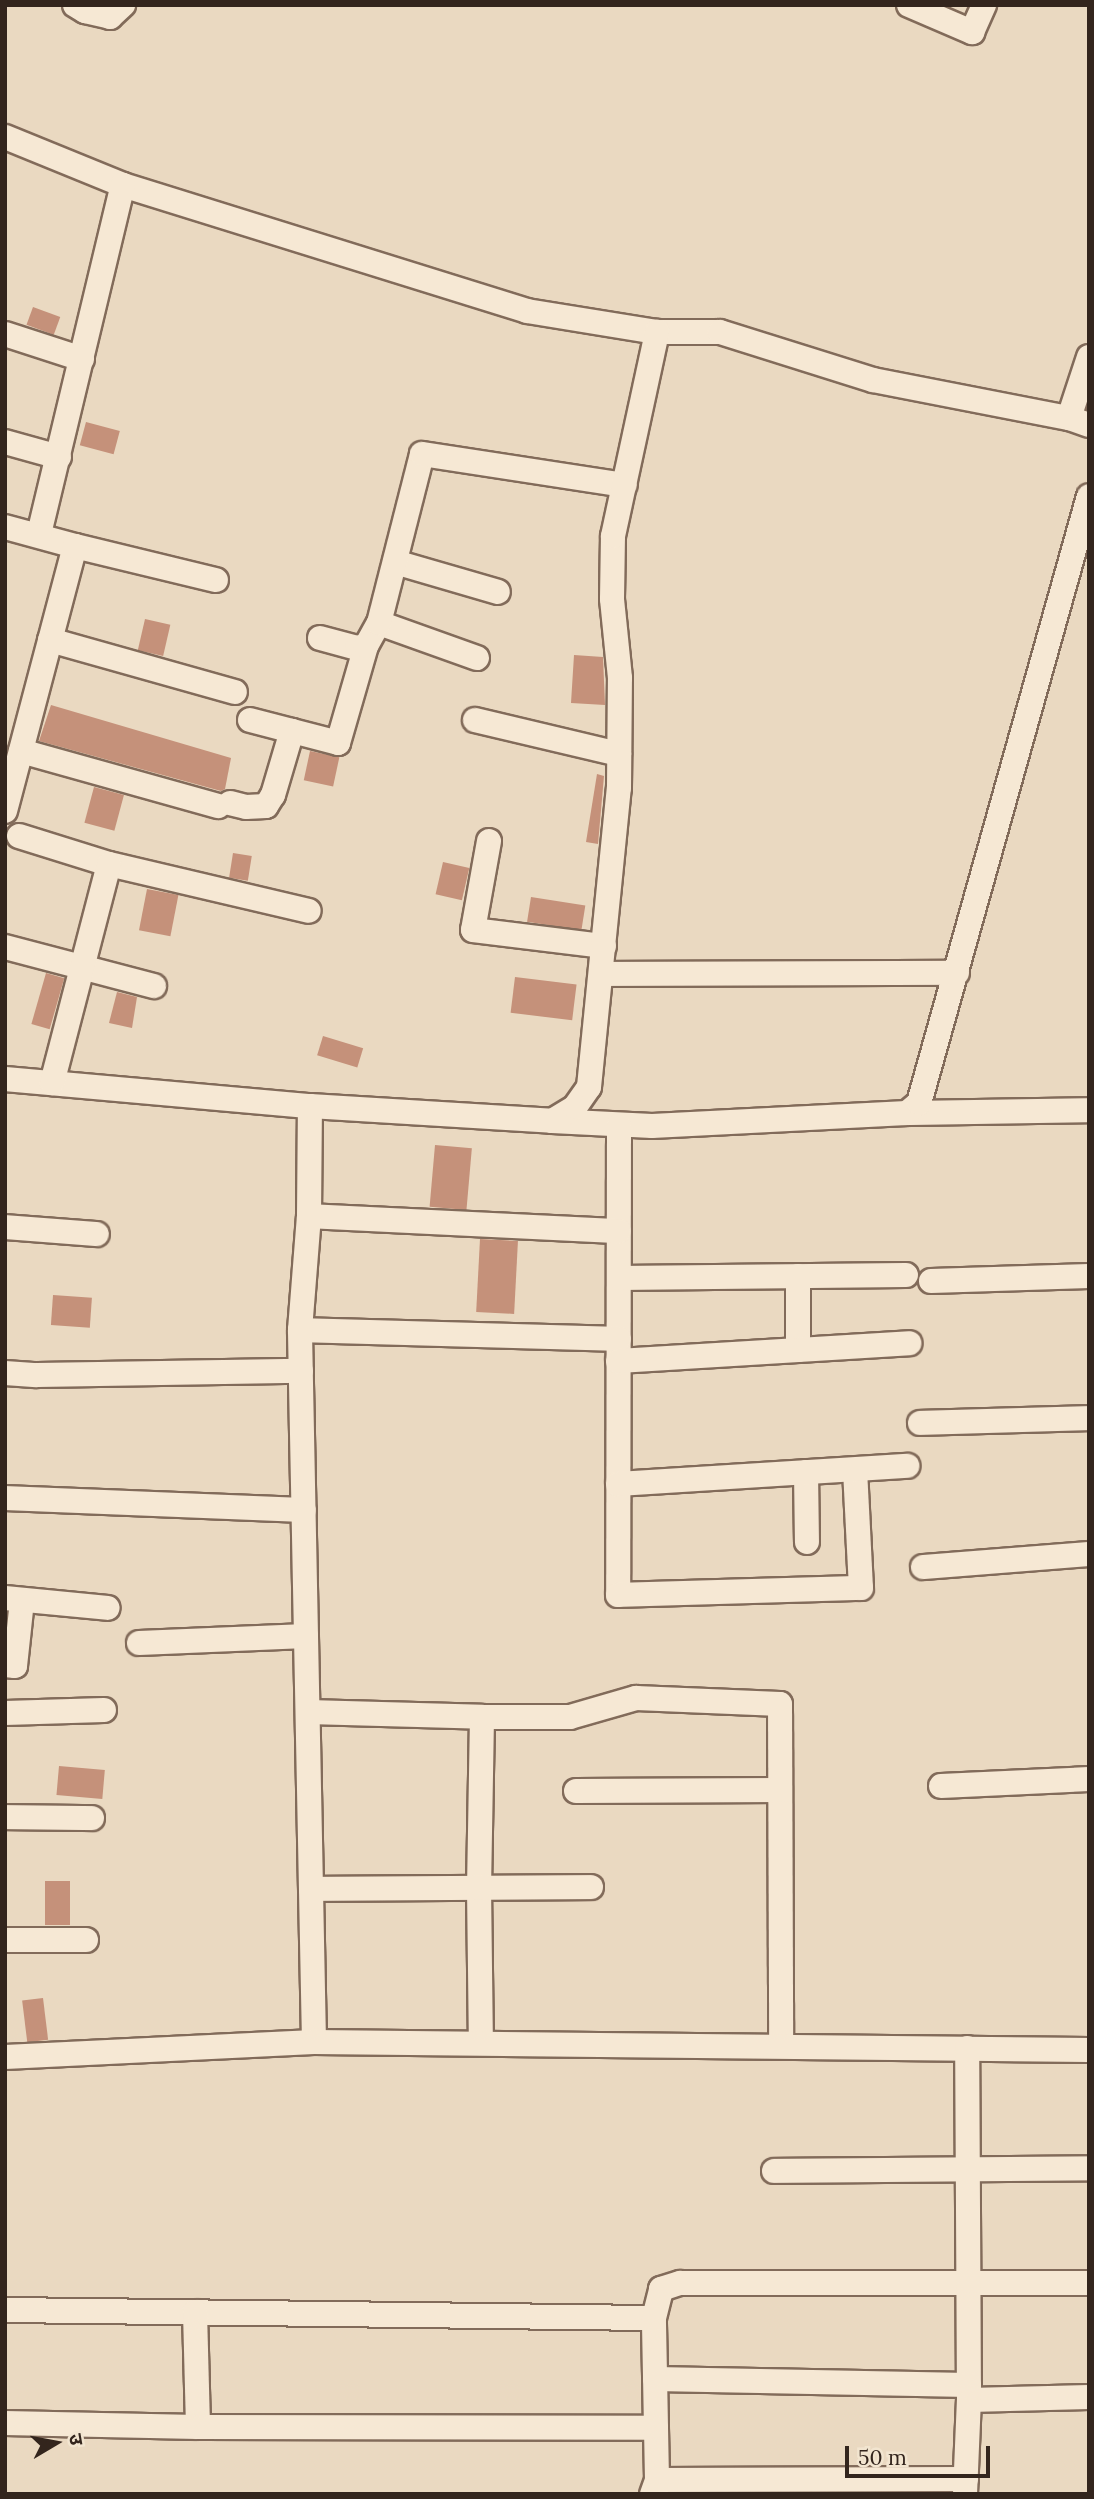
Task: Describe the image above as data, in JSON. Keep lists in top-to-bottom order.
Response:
{
  "scale_bar": "50 m",
  "north": "right"
}
